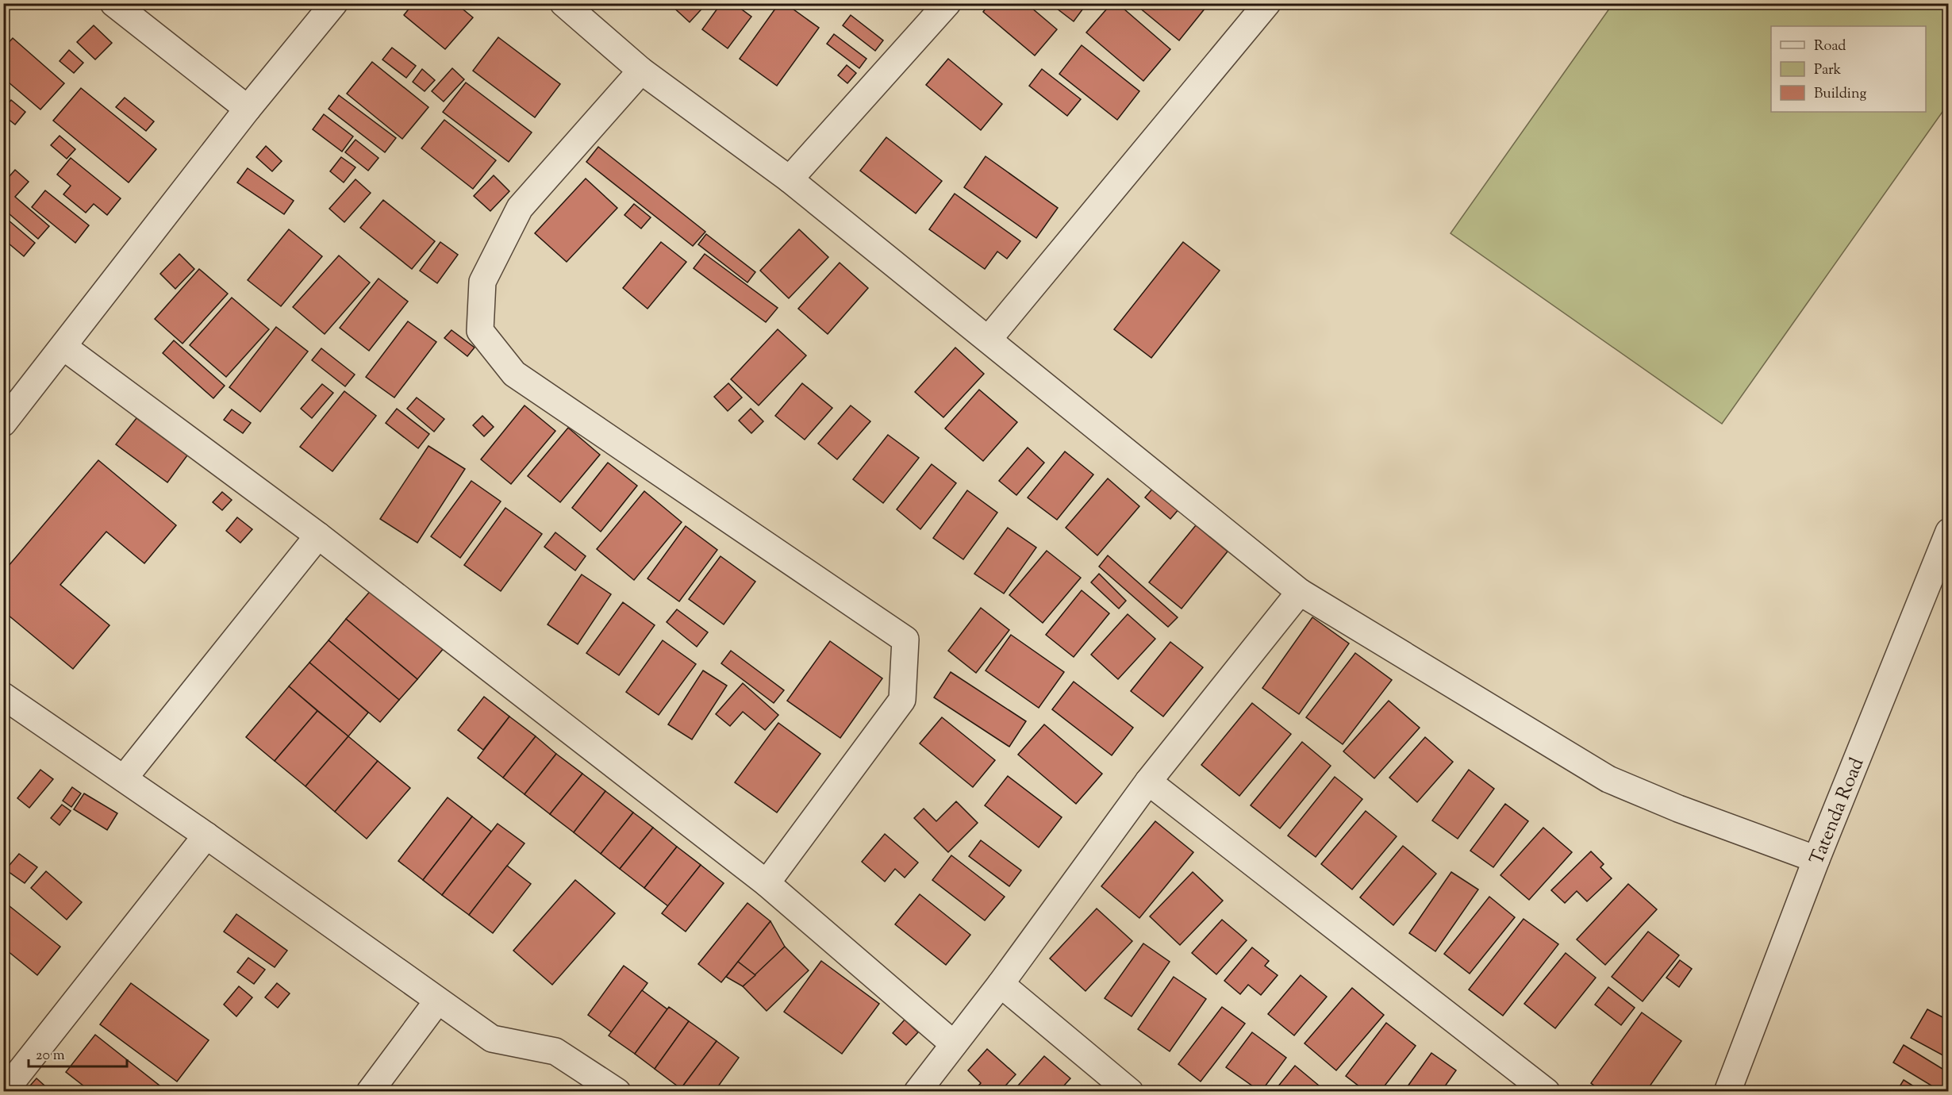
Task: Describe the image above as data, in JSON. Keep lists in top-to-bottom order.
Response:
{
  "streets": {
    "street": ["Tatenda Road"]
  },
  "legend": ["Road", "Park", "Building"],
  "scale_bar": "20 m"
}
